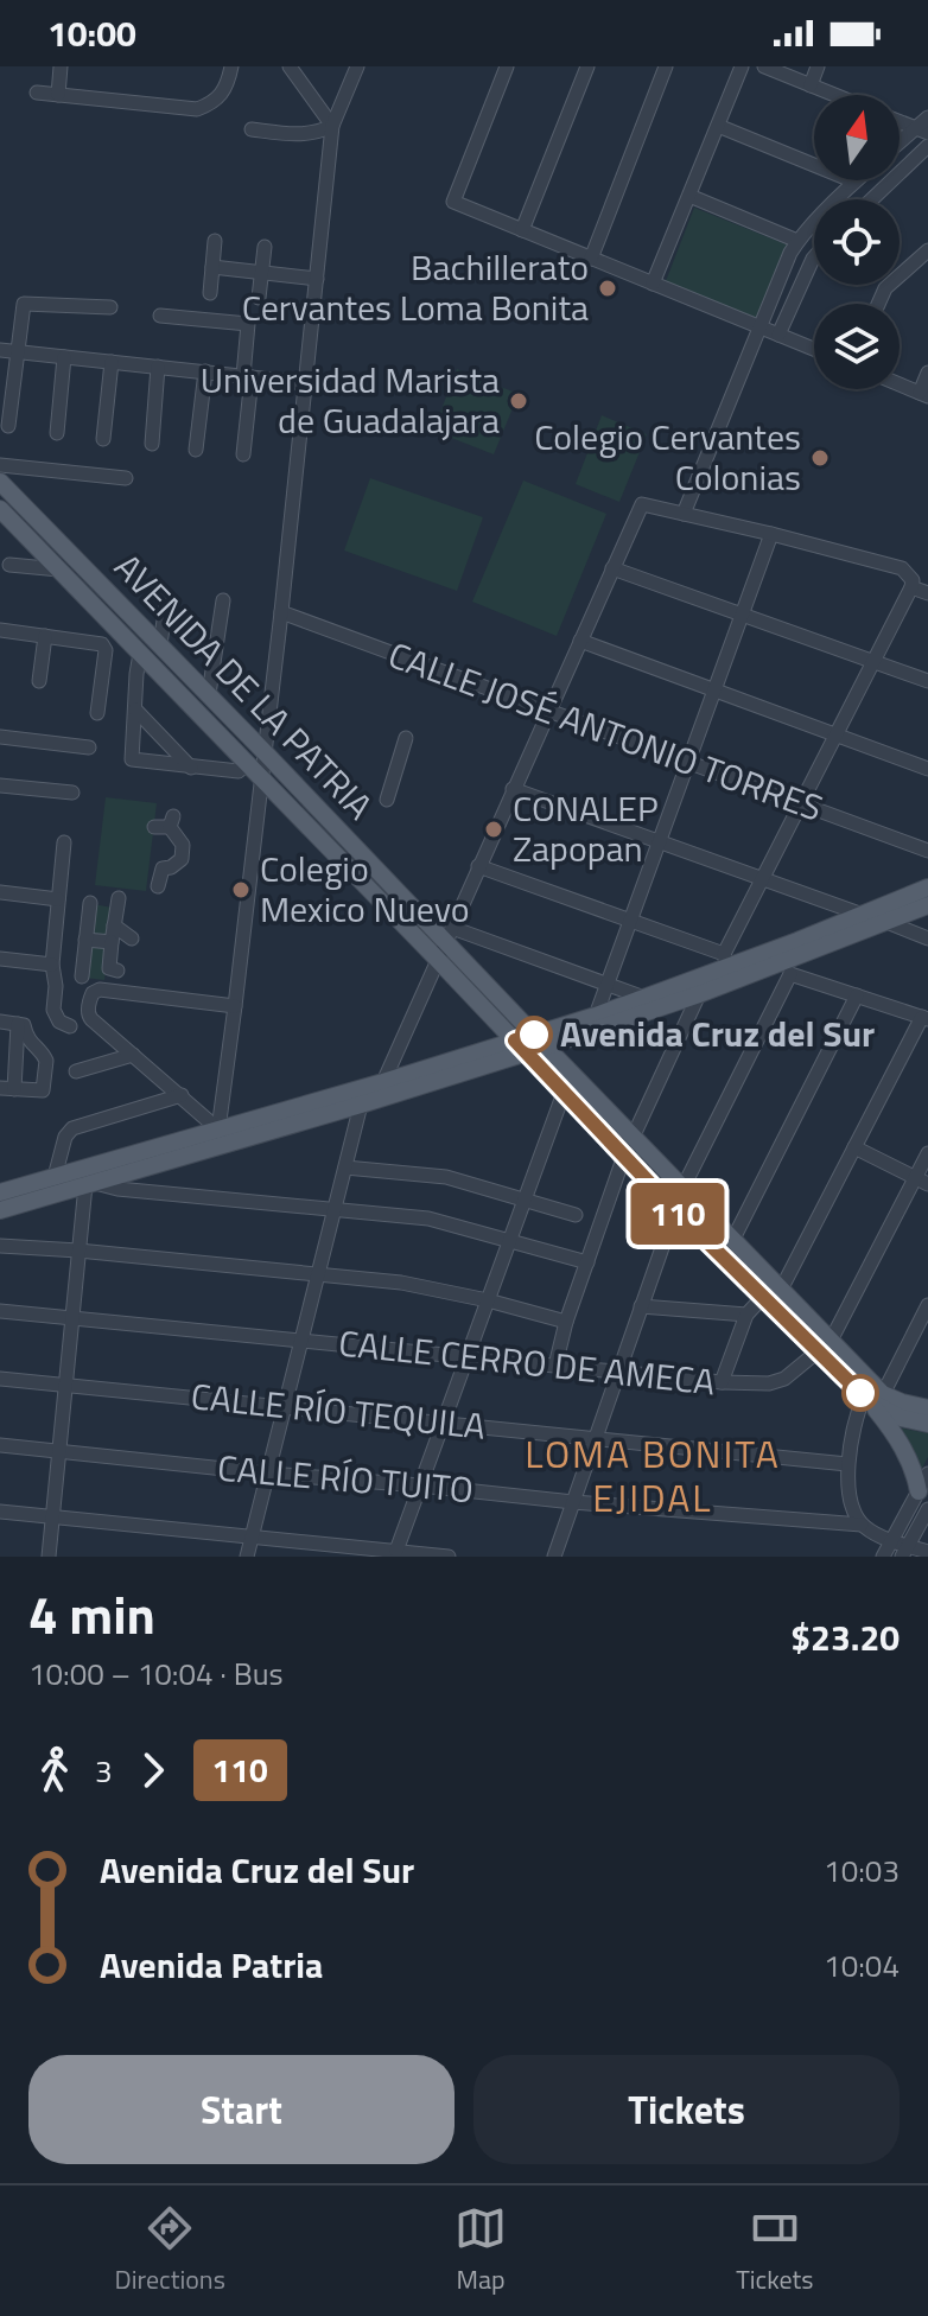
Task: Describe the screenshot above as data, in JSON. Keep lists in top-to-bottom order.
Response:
{
  "streets": {
    "main road": ["AVENIDA DE LA PATRIA"],
    "street": [
      "CALLE JOSÉ ANTONIO TORRES",
      "CALLE CERRO DE AMECA",
      "CALLE RÍO TEQUILA",
      "CALLE RÍO TUITO"
    ]
  },
  "crossings": [
    ["AVENIDA DE LA PATRIA", "CALLE CERRO DE AMECA"]
  ],
  "districts": ["LOMA BONITA EJIDAL"],
  "places": [
    "Bachillerato Cervantes Loma Bonita",
    "Universidad Marista de Guadalajara",
    "Colegio Cervantes Colonias",
    "CONALEP Zapopan",
    "Colegio Mexico Nuevo",
    "Avenida Cruz del Sur"
  ],
  "lines": ["bus line 110"],
  "north": "top",
  "page": {
    "status": "10:00",
    "on_map": "110",
    "heading": ["4 min", "10:00 – 10:04 · Bus", "$23.20"],
    "legs": ["3", "110"],
    "list": [
      {
        "name": "Avenida Cruz del Sur",
        "value": "10:03"
      },
      {
        "name": "Avenida Patria",
        "value": "10:04"
      }
    ],
    "buttons": ["Start", "Tickets"],
    "tabs": ["Directions", "Map", "Tickets"]
  }
}
